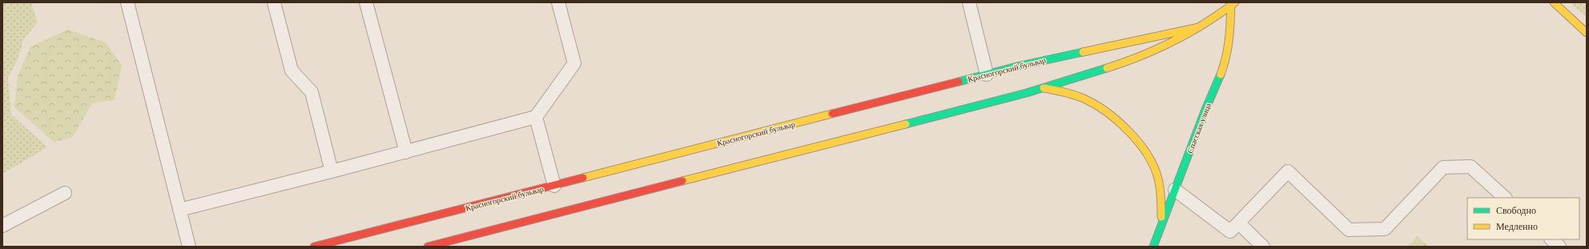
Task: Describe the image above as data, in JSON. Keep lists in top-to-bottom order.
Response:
{
  "streets": {
    "main road": ["Красногорский бульвар", "Спасская улица"]
  },
  "crossings": [
    ["Красногорский бульвар", "Спасская улица"]
  ],
  "legend": ["Свободно", "Медленно"]
}
